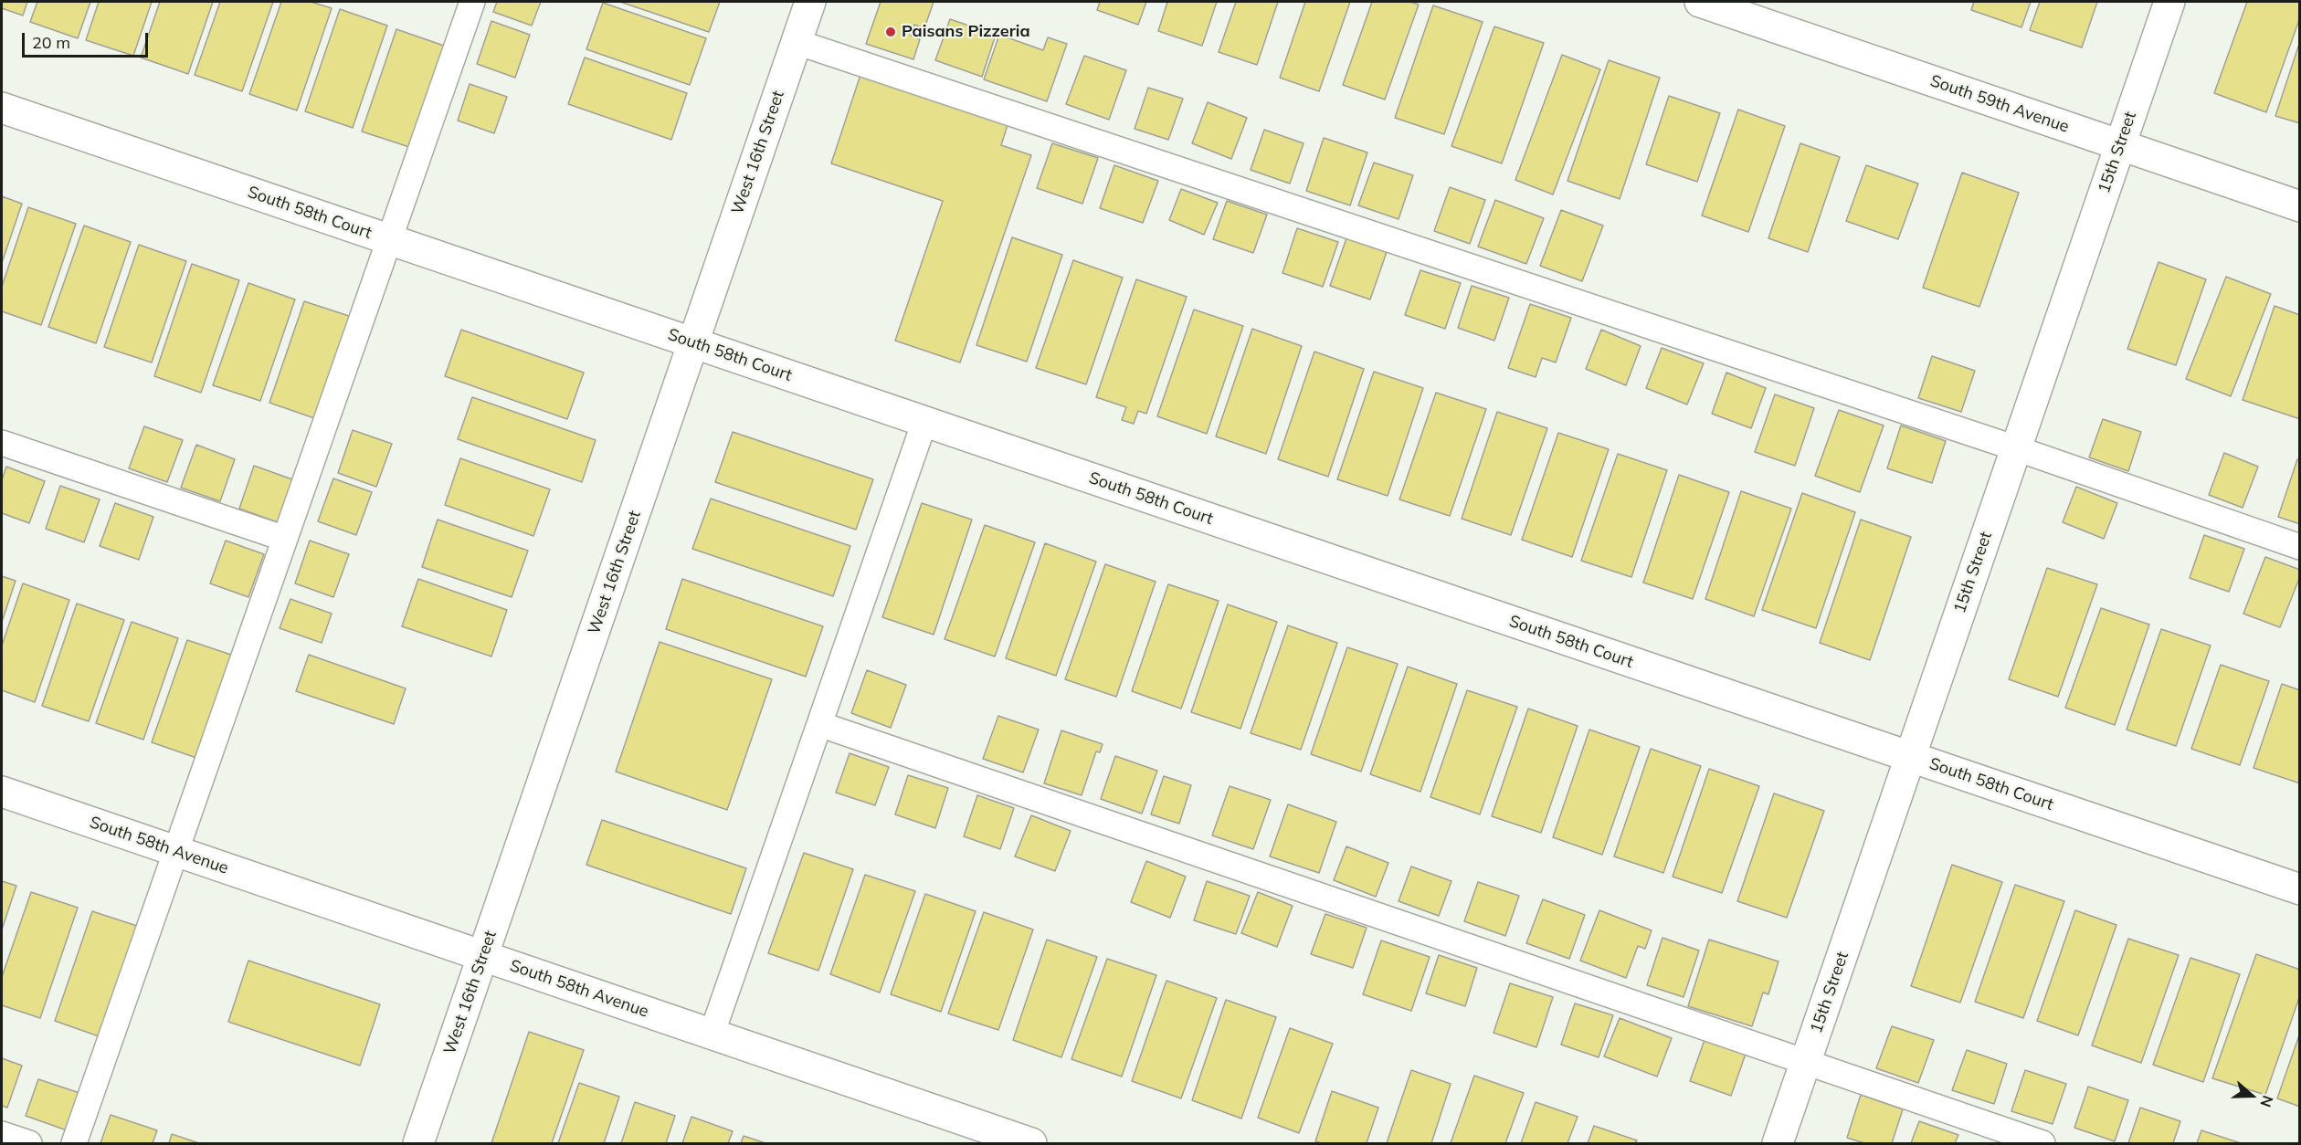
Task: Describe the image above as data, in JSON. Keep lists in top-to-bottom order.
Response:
{
  "streets": {
    "street": [
      "South 59th Avenue",
      "West 16th Street",
      "15th Street",
      "South 58th Court",
      "South 58th Avenue"
    ]
  },
  "crossings": [
    ["South 59th Avenue", "15th Street"],
    ["West 16th Street", "South 58th Court"],
    ["West 16th Street", "South 58th Avenue"],
    ["15th Street", "South 58th Court"]
  ],
  "places": ["Paisans Pizzeria"],
  "scale_bar": "20 m",
  "north": "right"
}
